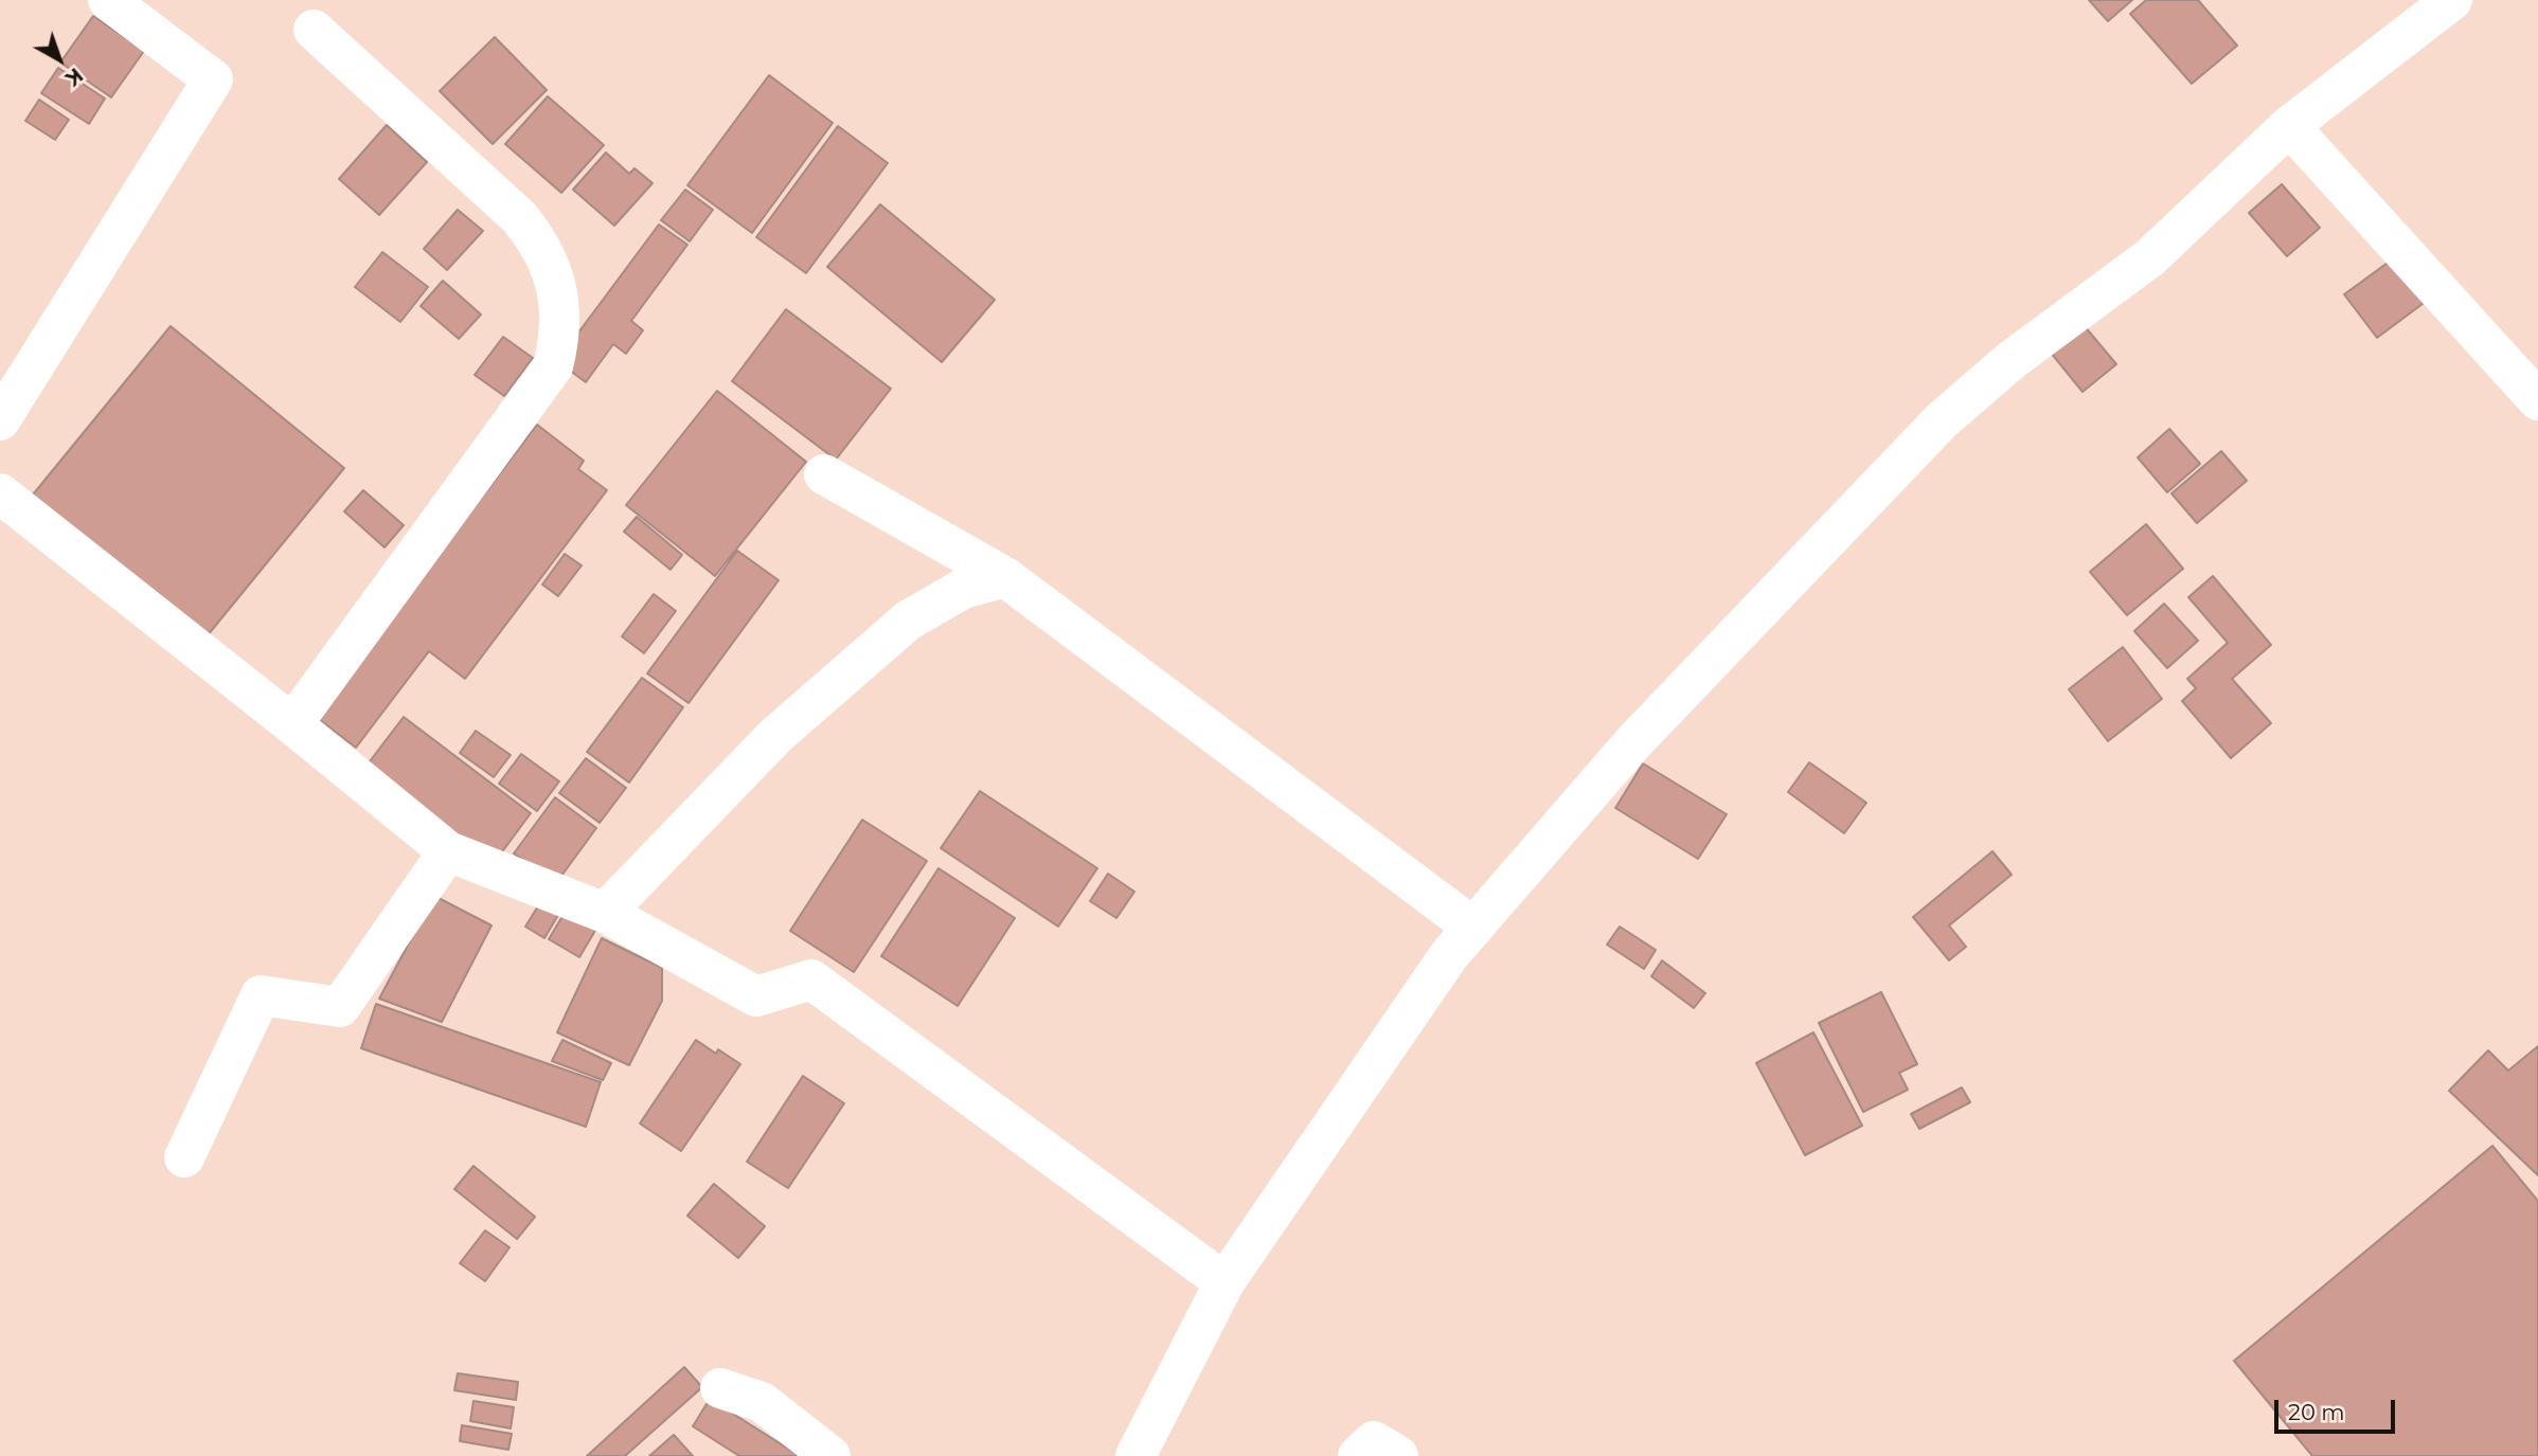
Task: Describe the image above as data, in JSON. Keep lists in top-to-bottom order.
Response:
{
  "scale_bar": "20 m",
  "north": "bottom right"
}
